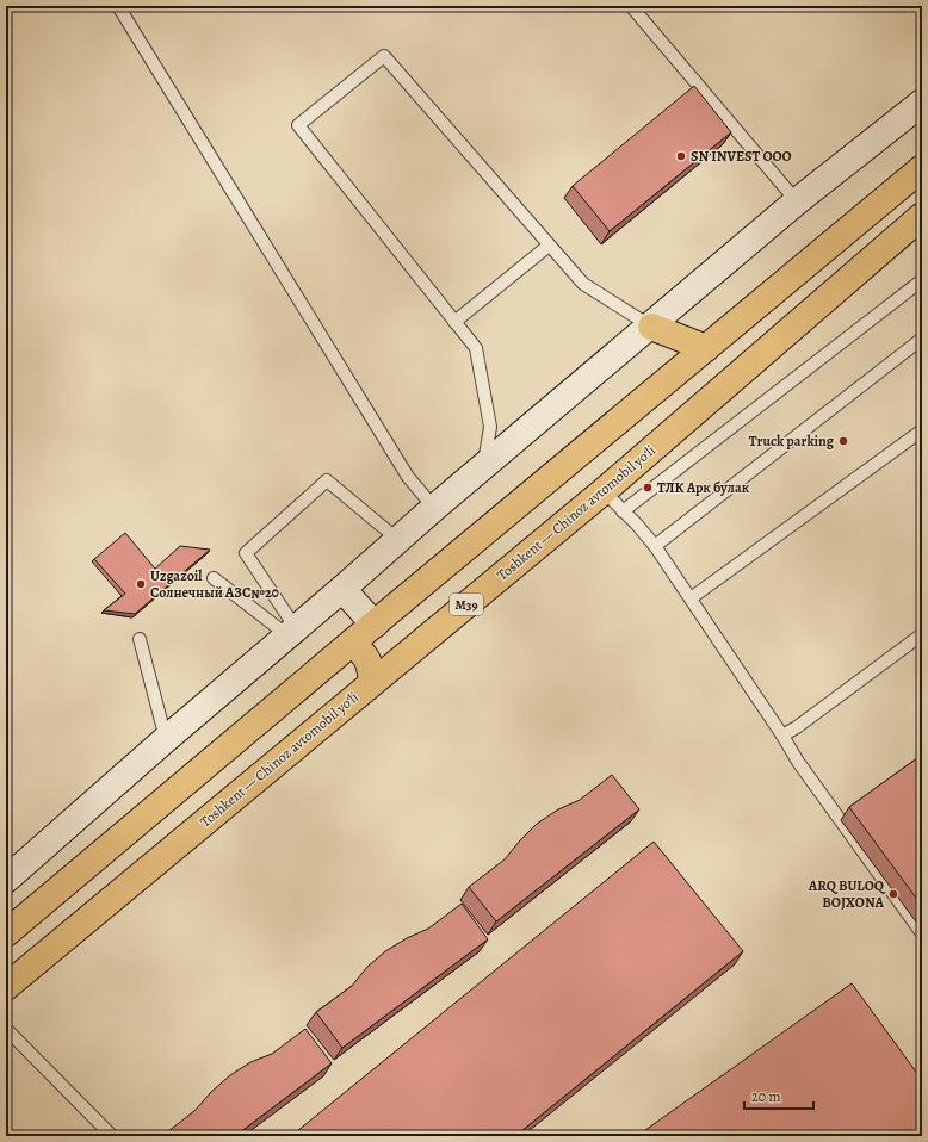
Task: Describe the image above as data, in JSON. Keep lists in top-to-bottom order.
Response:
{
  "streets": {
    "highway": ["Toshkent — Chinoz avtomobil yoʻli", "M39"]
  },
  "places": [
    "SN INVEST ООО",
    "Truck parking",
    "ТЛК Арк булак",
    "Uzgazoil Солнечный АЗС№20",
    "ARQ BULOQ BOJXONA"
  ],
  "scale_bar": "20 m"
}
